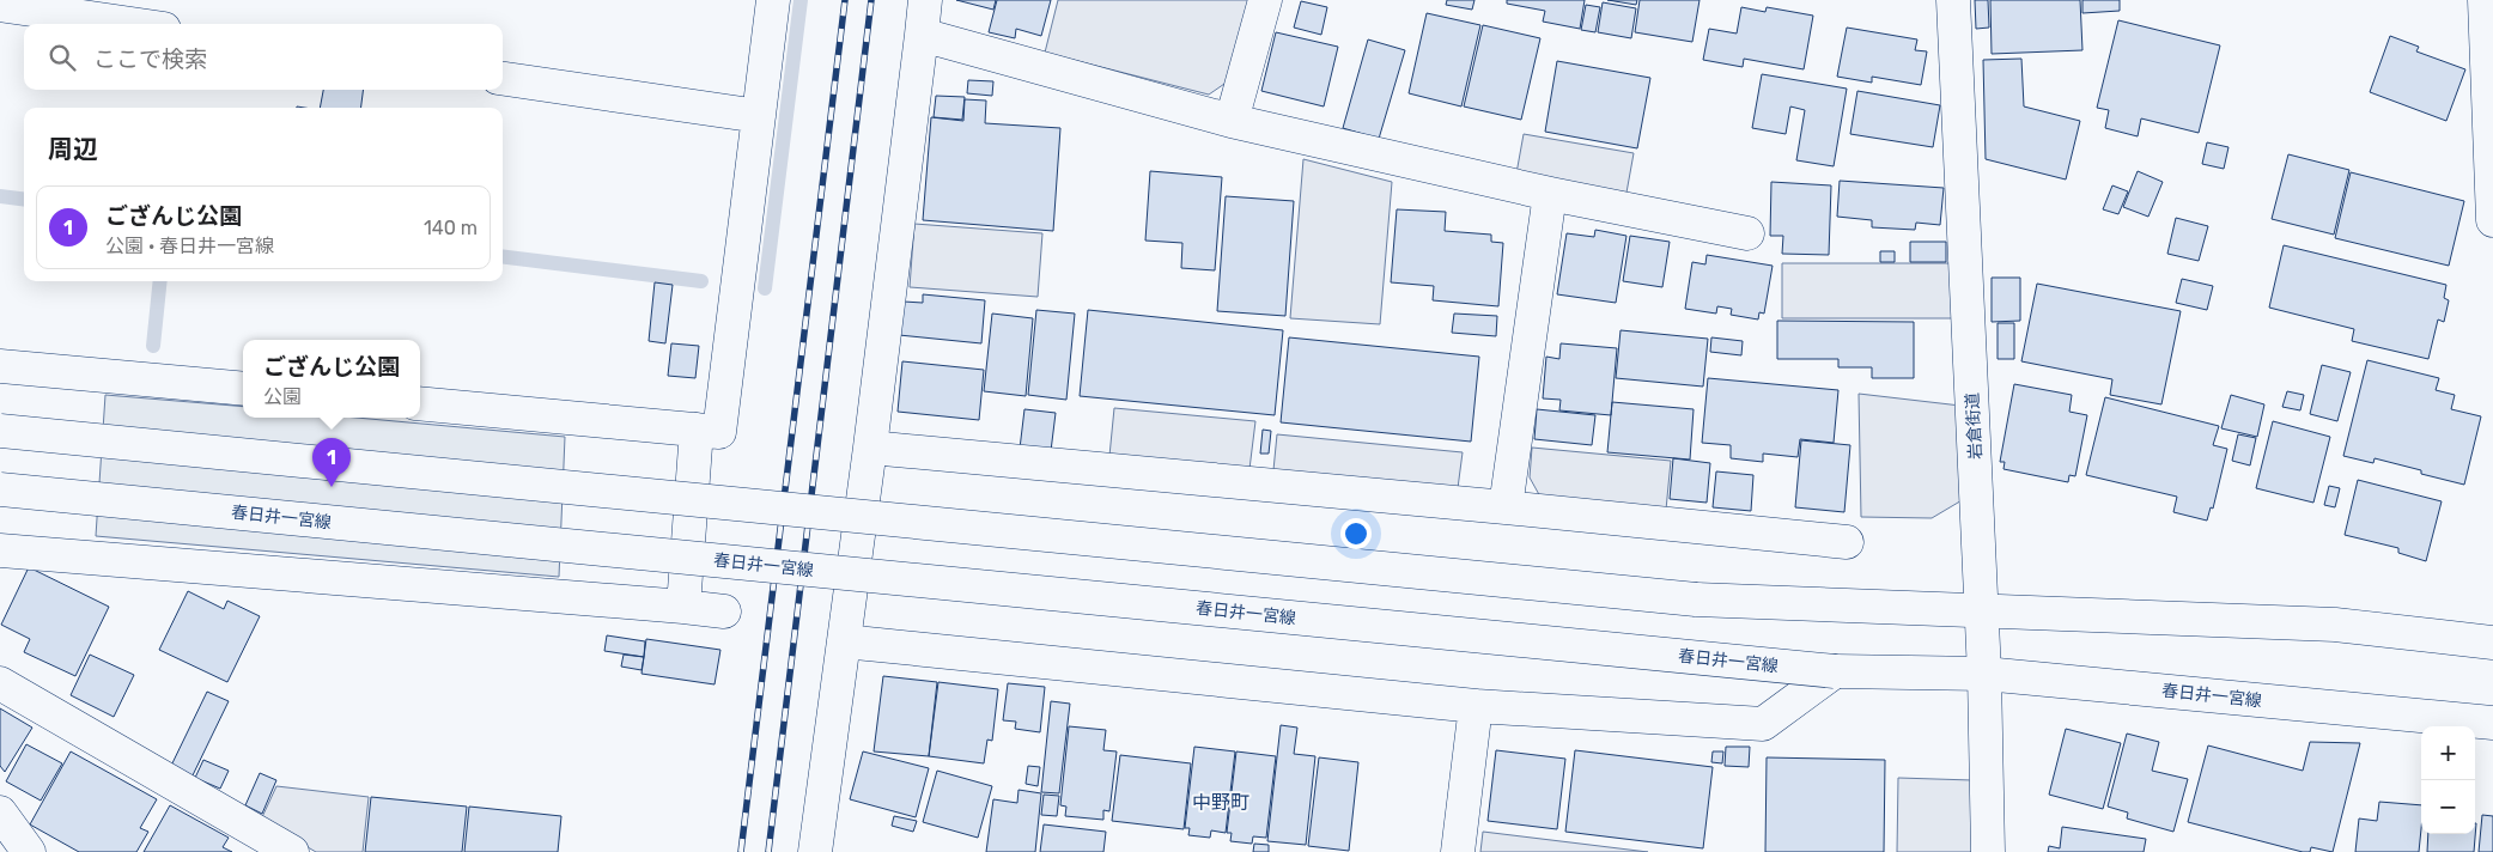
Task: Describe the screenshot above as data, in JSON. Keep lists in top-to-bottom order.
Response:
{
  "streets": {
    "street": ["岩倉街道", "春日井一宮線"]
  },
  "crossings": [
    ["岩倉街道", "春日井一宮線"]
  ],
  "districts": ["中野町"],
  "page": {
    "search": "ここで検索",
    "heading": "周辺",
    "list": [
      {
        "mark": "1",
        "name": "ござんじ公園",
        "note": "公園 · 春日井一宮線",
        "value": "140 m"
      }
    ],
    "popup": ["ござんじ公園", "公園"],
    "pins": "1",
    "map_buttons": ["+", "−"]
  }
}
